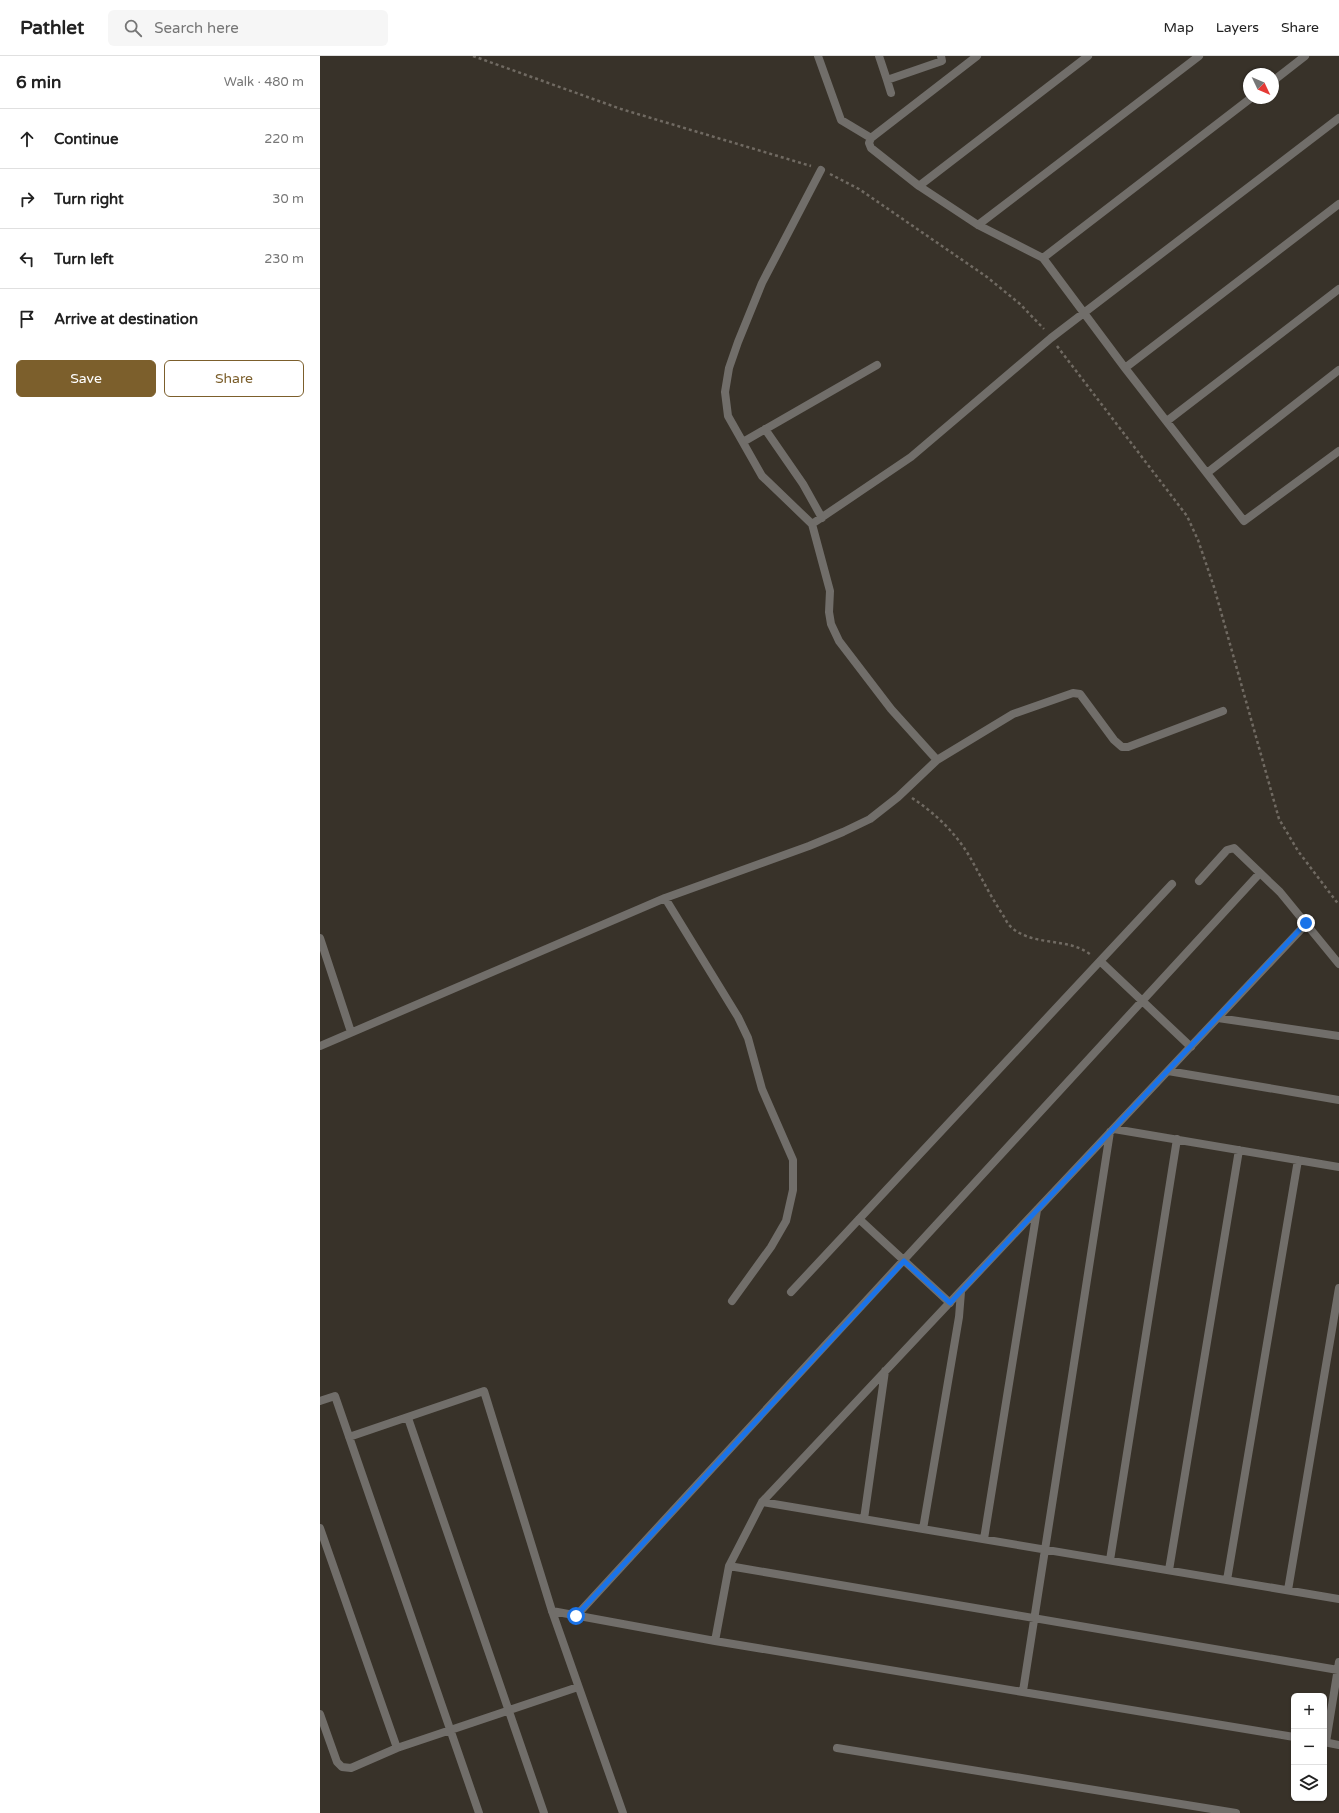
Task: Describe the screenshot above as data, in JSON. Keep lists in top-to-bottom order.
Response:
{
  "north": "bottom right",
  "page": {
    "header": "Pathlet",
    "search": "Search here",
    "nav": ["Map", "Layers", "Share"],
    "heading": ["6 min", "Walk · 480 m"],
    "list": [
      ["Continue", "220 m"],
      ["Turn right", "30 m"],
      ["Turn left", "230 m"],
      "Arrive at destination"
    ],
    "buttons": ["Save", "Share"],
    "map_buttons": ["+", "−"]
  }
}
